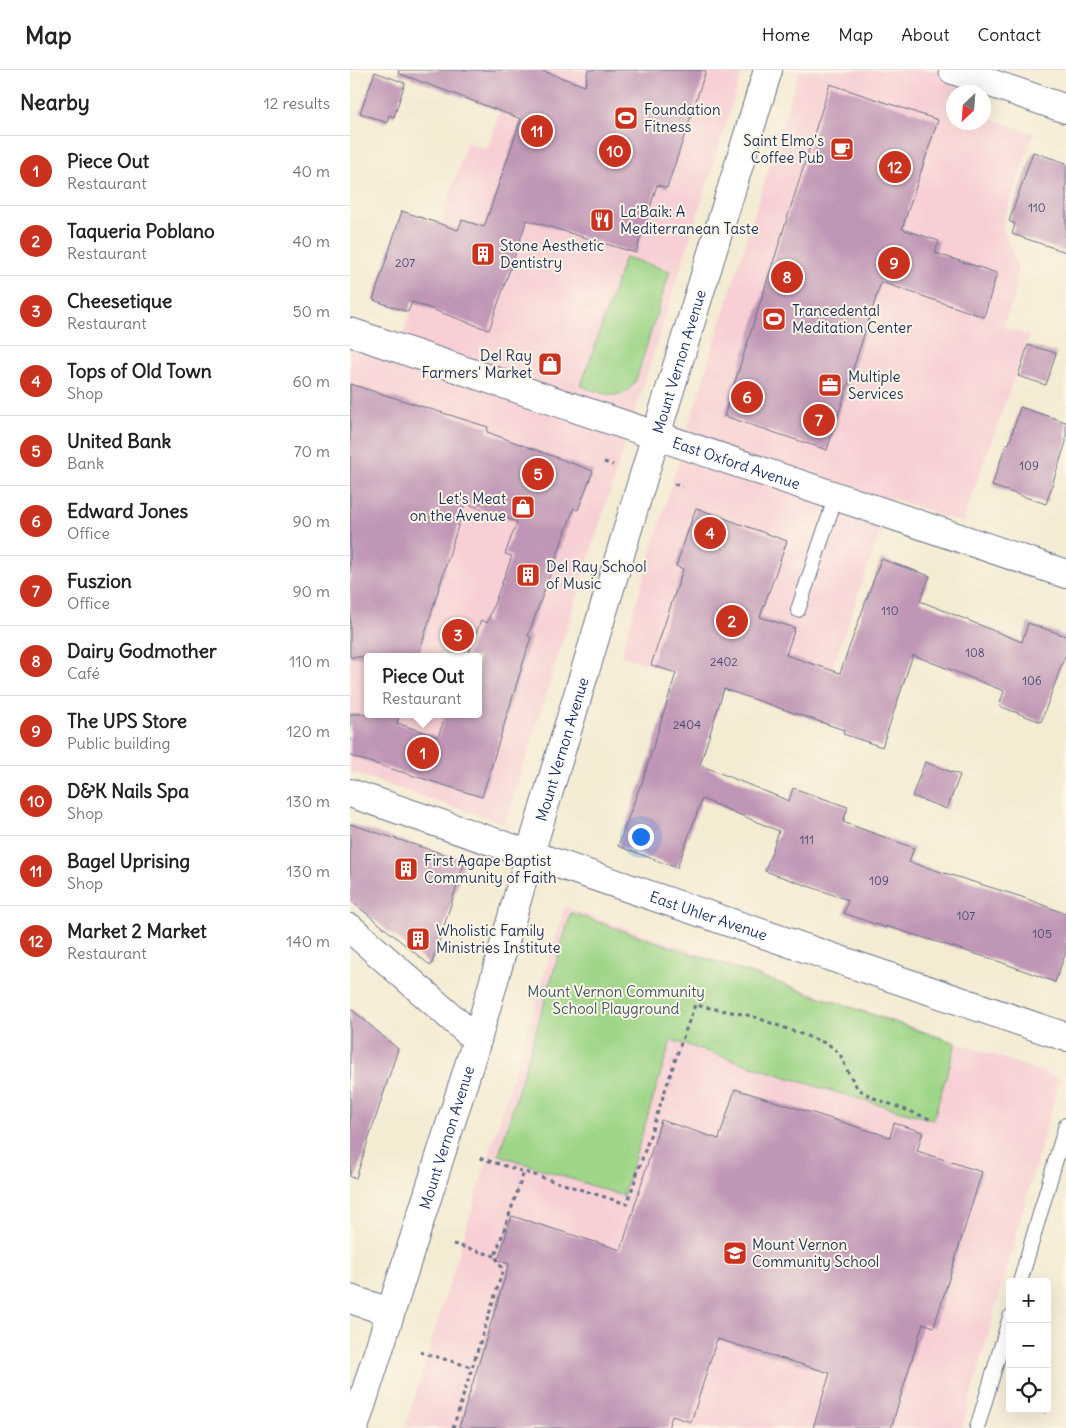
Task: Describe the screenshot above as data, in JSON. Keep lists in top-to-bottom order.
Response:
{
  "streets": {
    "street": ["Mount Vernon Avenue", "East Oxford Avenue", "East Uhler Avenue"]
  },
  "crossings": [
    ["Mount Vernon Avenue", "East Oxford Avenue"],
    ["Mount Vernon Avenue", "East Uhler Avenue"]
  ],
  "parks": ["Mount Vernon Community School Playground"],
  "places": {
    "sports": ["Foundation Fitness", "Trancedental Meditation Center"],
    "cafe": ["Saint Elmo's Coffee Pub"],
    "restaurant": ["La'Baik: A Mediterranean Taste"],
    "building": [
      "Stone Aesthetic Dentistry",
      "Del Ray School of Music",
      "First Agape Baptist Community of Faith",
      "Wholistic Family Ministries Institute"
    ],
    "shop": ["Del Ray Farmers' Market", "Let's Meat on the Avenue"],
    "office": ["Multiple Services"],
    "school or university": ["Mount Vernon Community School"]
  },
  "house_numbers": [
    "110",
    "207",
    "109",
    "110",
    "108",
    "2402",
    "106",
    "2404",
    "111",
    "109",
    "107",
    "105"
  ],
  "north": "bottom left",
  "page": {
    "header": "Map",
    "nav": [
      "Home",
      "Map",
      "About",
      "Contact"
    ],
    "heading": ["Nearby", "12 results"],
    "pins": [
      "11",
      "10",
      "12",
      "9",
      "8",
      "6",
      "7",
      "5",
      "4",
      "2",
      "3",
      "1"
    ],
    "list": [
      {
        "mark": "1",
        "name": "Piece Out",
        "note": "Restaurant",
        "value": "40 m"
      },
      {
        "mark": "2",
        "name": "Taqueria Poblano",
        "note": "Restaurant",
        "value": "40 m"
      },
      {
        "mark": "3",
        "name": "Cheesetique",
        "note": "Restaurant",
        "value": "50 m"
      },
      {
        "mark": "4",
        "name": "Tops of Old Town",
        "note": "Shop",
        "value": "60 m"
      },
      {
        "mark": "5",
        "name": "United Bank",
        "note": "Bank",
        "value": "70 m"
      },
      {
        "mark": "6",
        "name": "Edward Jones",
        "note": "Office",
        "value": "90 m"
      },
      {
        "mark": "7",
        "name": "Fuszion",
        "note": "Office",
        "value": "90 m"
      },
      {
        "mark": "8",
        "name": "Dairy Godmother",
        "note": "Café",
        "value": "110 m"
      },
      {
        "mark": "9",
        "name": "The UPS Store",
        "note": "Public building",
        "value": "120 m"
      },
      {
        "mark": "10",
        "name": "D&K Nails Spa",
        "note": "Shop",
        "value": "130 m"
      },
      {
        "mark": "11",
        "name": "Bagel Uprising",
        "note": "Shop",
        "value": "130 m"
      },
      {
        "mark": "12",
        "name": "Market 2 Market",
        "note": "Restaurant",
        "value": "140 m"
      }
    ],
    "popup": ["Piece Out", "Restaurant"],
    "map_buttons": ["+", "−"]
  }
}
